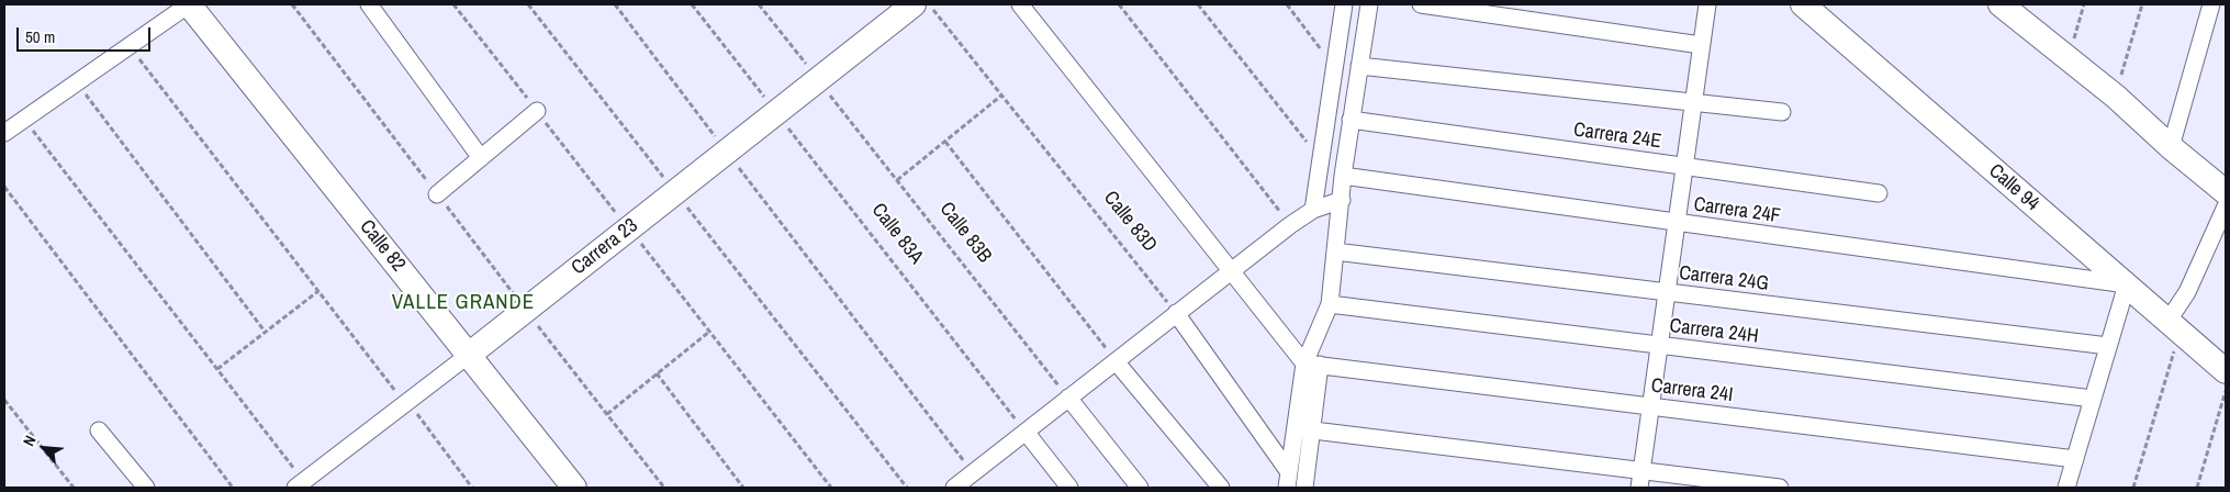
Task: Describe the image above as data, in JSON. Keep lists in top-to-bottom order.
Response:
{
  "streets": {
    "street": [
      "Carrera 24E",
      "Calle 94",
      "Carrera 24F",
      "Calle 82",
      "Carrera 23",
      "Carrera 24G",
      "Carrera 24H",
      "Carrera 24I"
    ],
    "path": ["Calle 83D", "Calle 83B", "Calle 83A"]
  },
  "crossings": [
    ["Calle 94", "Carrera 24F"],
    ["Calle 83B", "Carrera 23"],
    ["Calle 83A", "Carrera 23"],
    ["Calle 82", "Carrera 23"]
  ],
  "districts": ["VALLE GRANDE"],
  "scale_bar": "50 m",
  "north": "top left"
}
